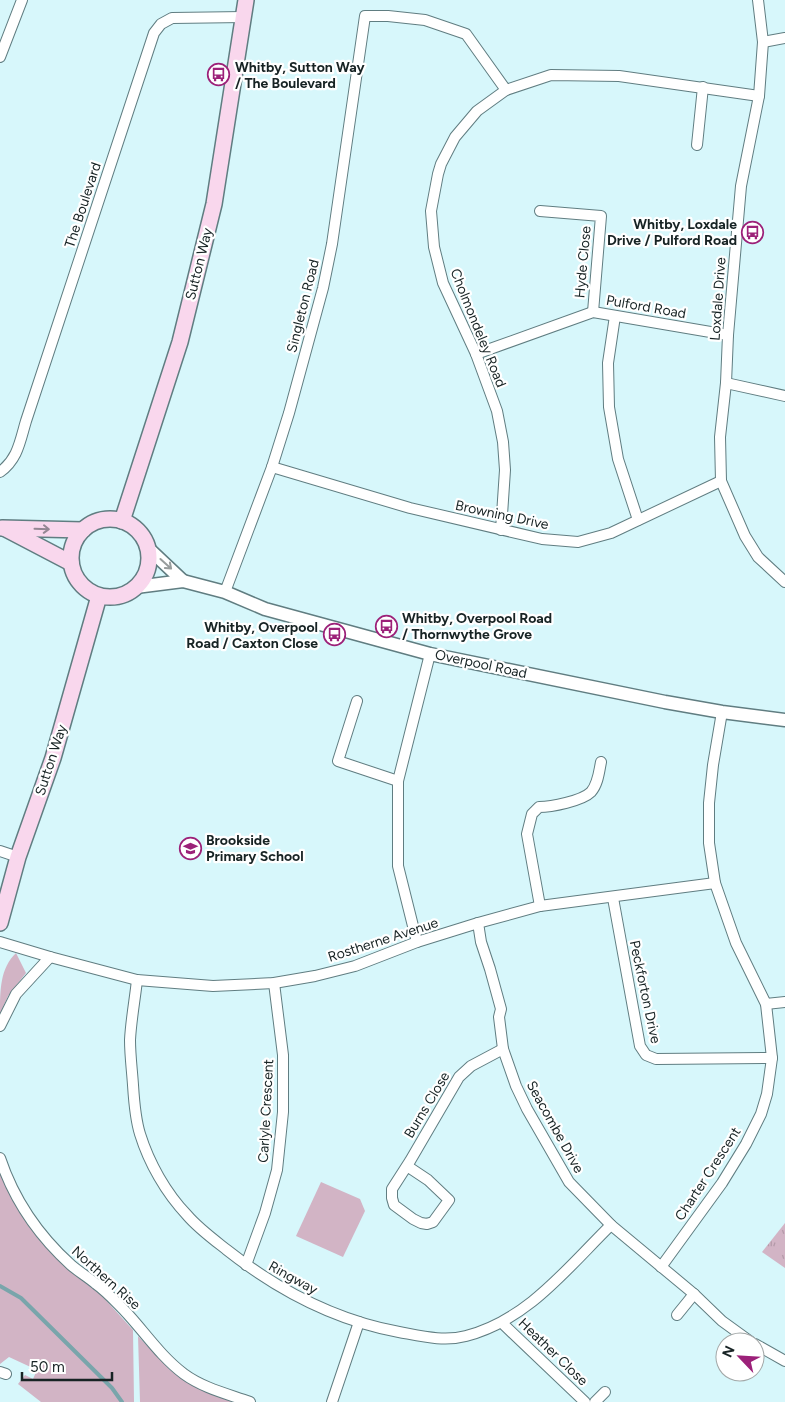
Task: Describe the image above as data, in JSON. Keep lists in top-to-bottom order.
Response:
{
  "streets": {
    "main road": ["Sutton Way"],
    "street": [
      "The Boulevard",
      "Hyde Close",
      "Loxdale Drive",
      "Singleton Road",
      "Pulford Road",
      "Cholmondeley Road",
      "Browning Drive",
      "Overpool Road",
      "Rostherne Avenue",
      "Peckforton Drive",
      "Burns Close",
      "Carlyle Crescent",
      "Seacombe Drive",
      "Charter Crescent",
      "Northern Rise",
      "Ringway",
      "Heather Close"
    ]
  },
  "crossings": [
    ["The Boulevard", "Sutton Way"],
    ["Hyde Close", "Pulford Road"],
    ["Sutton Way", "Overpool Road"],
    ["Loxdale Drive", "Pulford Road"],
    ["Loxdale Drive", "Cholmondeley Road"],
    ["Loxdale Drive", "Browning Drive"],
    ["Singleton Road", "Cholmondeley Road"],
    ["Singleton Road", "Browning Drive"],
    ["Singleton Road", "Overpool Road"],
    ["Pulford Road", "Cholmondeley Road"],
    ["Cholmondeley Road", "Browning Drive"],
    ["Overpool Road", "Charter Crescent"],
    ["Rostherne Avenue", "Peckforton Drive"],
    ["Rostherne Avenue", "Carlyle Crescent"],
    ["Rostherne Avenue", "Seacombe Drive"],
    ["Rostherne Avenue", "Charter Crescent"],
    ["Rostherne Avenue", "Ringway"],
    ["Peckforton Drive", "Charter Crescent"],
    ["Burns Close", "Seacombe Drive"],
    ["Carlyle Crescent", "Ringway"],
    ["Seacombe Drive", "Charter Crescent"],
    ["Seacombe Drive", "Ringway"],
    ["Ringway", "Heather Close"]
  ],
  "places": {
    "bus stop": [
      "Whitby, Sutton Way / The Boulevard",
      "Whitby, Loxdale Drive / Pulford Road",
      "Whitby, Overpool Road / Thornwythe Grove",
      "Whitby, Overpool Road / Caxton Close"
    ],
    "school or university": ["Brookside Primary School"]
  },
  "scale_bar": "50 m",
  "north": "top left"
}
